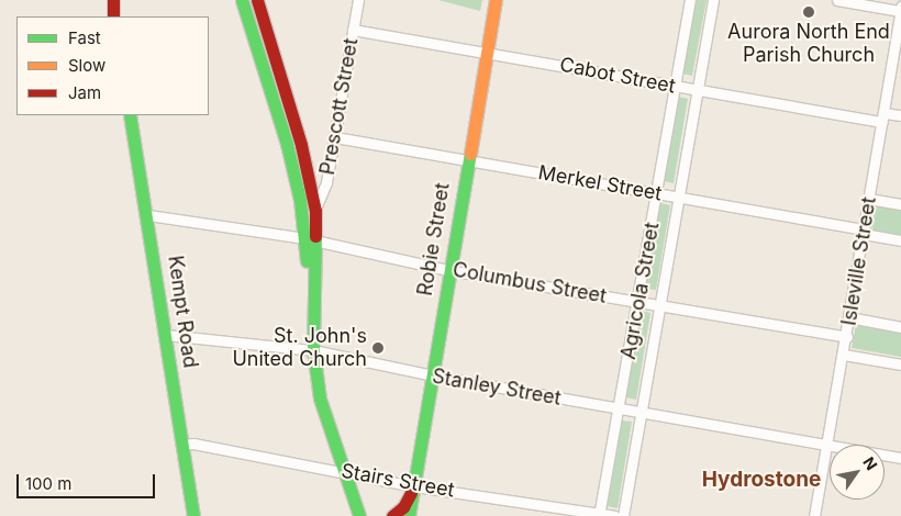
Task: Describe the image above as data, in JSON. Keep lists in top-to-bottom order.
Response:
{
  "streets": {
    "street": [
      "Cabot Street",
      "Prescott Street",
      "Merkel Street",
      "Robie Street",
      "Isleville Street",
      "Columbus Street",
      "Agricola Street",
      "Kempt Road",
      "Stanley Street",
      "Stairs Street"
    ]
  },
  "crossings": [
    ["Cabot Street", "Prescott Street"],
    ["Cabot Street", "Robie Street"],
    ["Cabot Street", "Isleville Street"],
    ["Cabot Street", "Agricola Street"],
    ["Prescott Street", "Merkel Street"],
    ["Merkel Street", "Robie Street"],
    ["Merkel Street", "Isleville Street"],
    ["Merkel Street", "Agricola Street"],
    ["Robie Street", "Columbus Street"],
    ["Robie Street", "Stanley Street"],
    ["Robie Street", "Stairs Street"],
    ["Isleville Street", "Columbus Street"],
    ["Isleville Street", "Stanley Street"],
    ["Columbus Street", "Agricola Street"],
    ["Columbus Street", "Kempt Road"],
    ["Agricola Street", "Stanley Street"],
    ["Agricola Street", "Stairs Street"],
    ["Kempt Road", "Stanley Street"],
    ["Kempt Road", "Stairs Street"]
  ],
  "districts": ["Hydrostone"],
  "places": ["Aurora North End Parish Church", "St. John's United Church"],
  "legend": ["Fast", "Slow", "Jam"],
  "scale_bar": "100 m",
  "north": "top right"
}
